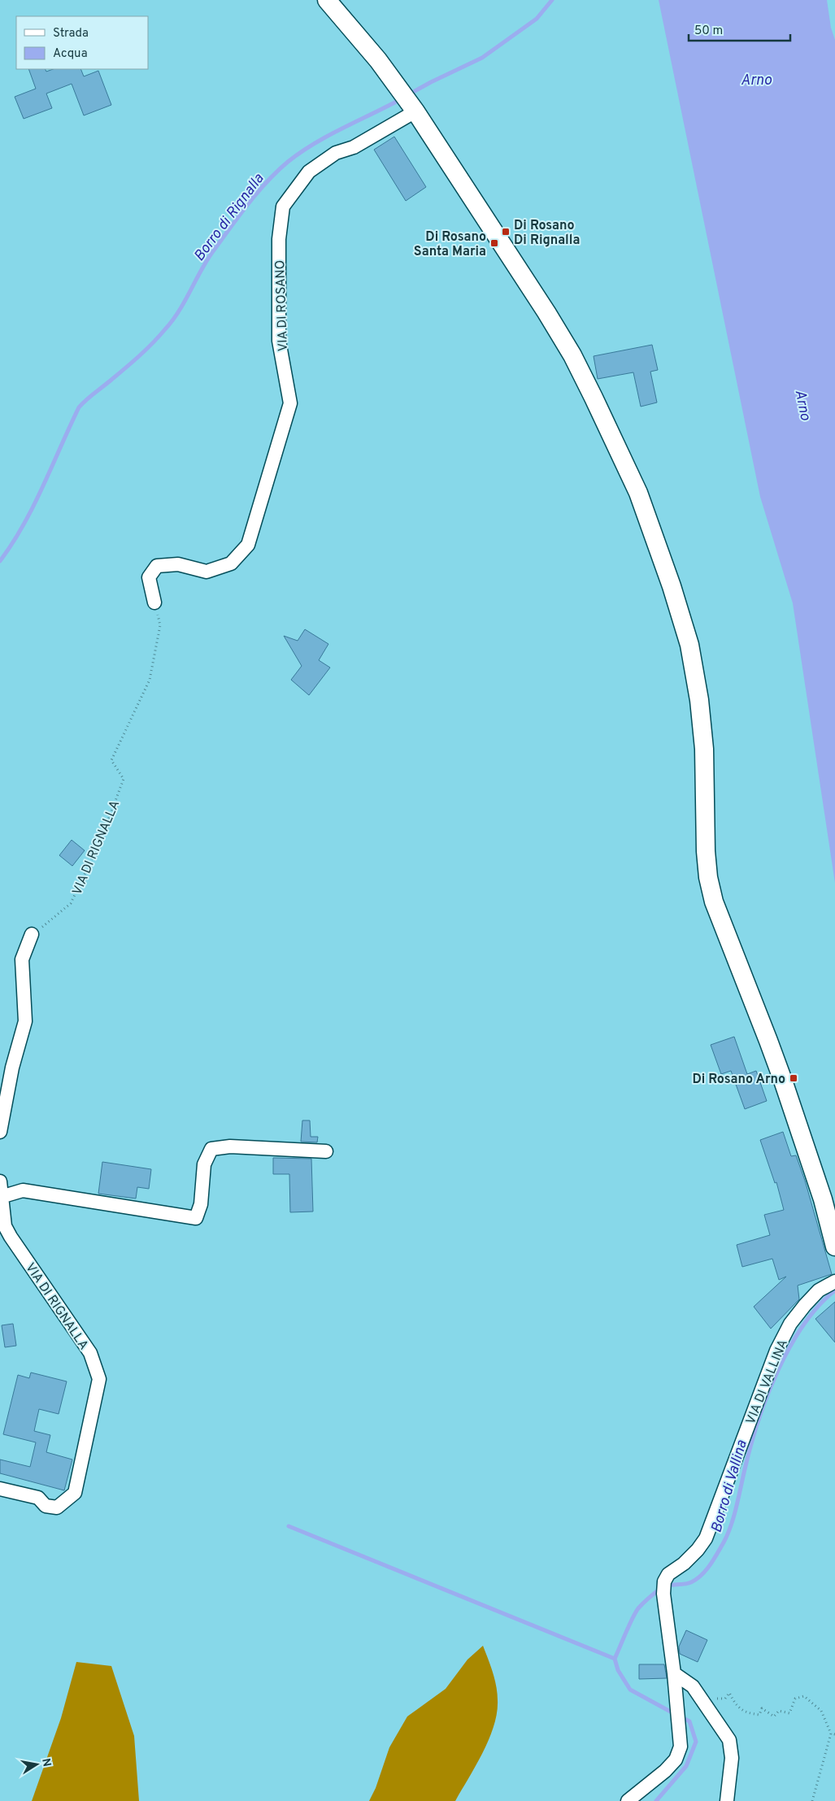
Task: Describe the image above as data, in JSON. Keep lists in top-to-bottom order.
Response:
{
  "streets": {
    "street": ["VIA DI ROSANO", "VIA DI RIGNALLA", "VIA DI VALLINA"]
  },
  "crossings": [
    ["VIA DI ROSANO", "VIA DI RIGNALLA"]
  ],
  "water": ["Arno", "Borro di Rignalla", "Borro di Vallina"],
  "places": {
    "transit": ["Di Rosano Di Rignalla", "Di Rosano Santa Maria", "Di Rosano Arno"]
  },
  "legend": ["Strada", "Acqua"],
  "scale_bar": "50 m",
  "north": "right"
}
